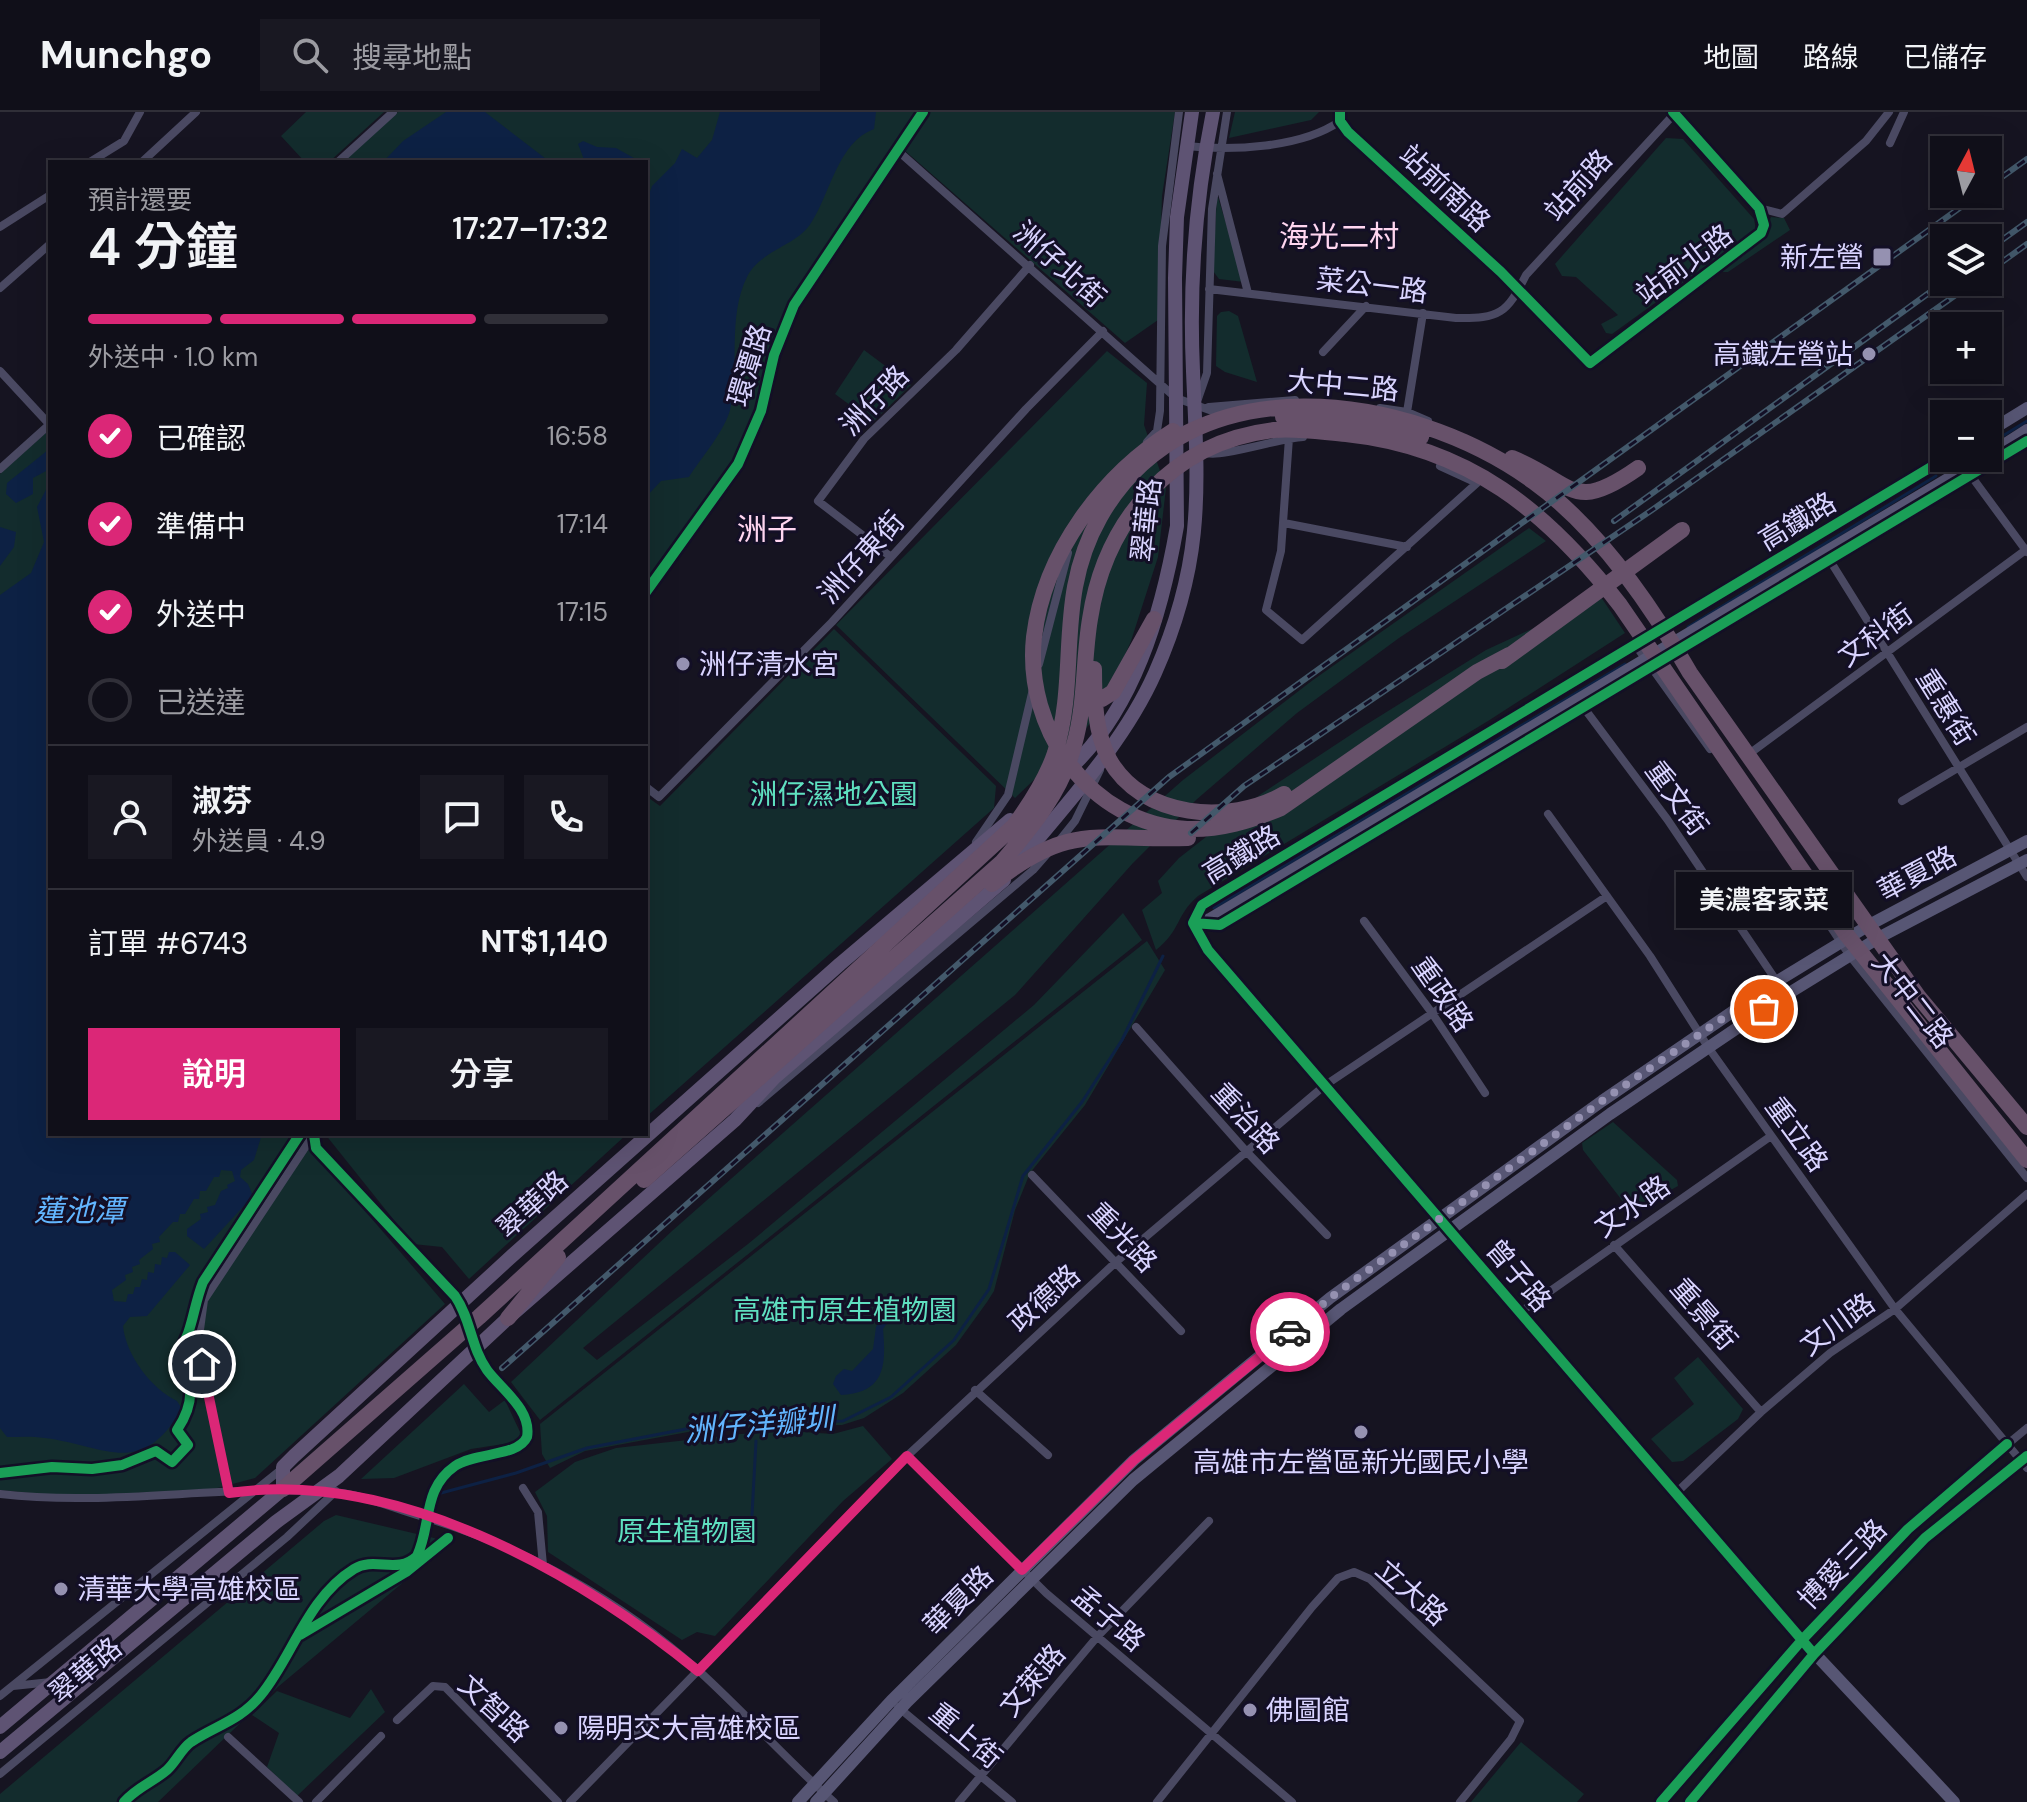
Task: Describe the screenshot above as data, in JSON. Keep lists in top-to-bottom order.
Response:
{
  "streets": {
    "main road": ["翠華路"],
    "street": [
      "站前路",
      "站前南路",
      "洲仔北街",
      "站前北路",
      "菜公一路",
      "環潭路",
      "大中二路",
      "洲仔路",
      "高鐵路",
      "洲仔東街",
      "文科街",
      "重惠街",
      "重文街",
      "華夏路",
      "重政路",
      "重治路",
      "重立路",
      "文水路",
      "重光路",
      "曾子路",
      "政德路",
      "重景街",
      "文川路",
      "博愛三路",
      "立大路",
      "孟子路",
      "文萊路",
      "文智路",
      "重上街"
    ]
  },
  "crossings": [
    ["站前路", "站前南路"],
    ["站前路", "站前北路"],
    ["站前路", "菜公一路"],
    ["站前南路", "站前北路"],
    ["站前南路", "菜公一路"],
    ["站前南路", "翠華路"],
    ["洲仔北街", "環潭路"],
    ["洲仔北街", "大中二路"],
    ["洲仔北街", "洲仔路"],
    ["洲仔北街", "翠華路"],
    ["洲仔北街", "洲仔東街"],
    ["站前北路", "菜公一路"],
    ["菜公一路", "翠華路"],
    ["大中二路", "翠華路"],
    ["大中二路", "高鐵路"],
    ["大中二路", "文科街"],
    ["大中二路", "華夏路"],
    ["洲仔路", "洲仔東街"],
    ["高鐵路", "重惠街"],
    ["高鐵路", "重文街"],
    ["高鐵路", "曾子路"],
    ["文科街", "重惠街"],
    ["重惠街", "華夏路"],
    ["重文街", "華夏路"],
    ["華夏路", "重立路"],
    ["華夏路", "曾子路"],
    ["華夏路", "孟子路"],
    ["華夏路", "重上街"],
    ["重政路", "政德路"],
    ["重治路", "政德路"],
    ["重立路", "文水路"],
    ["重立路", "政德路"],
    ["重立路", "文川路"],
    ["重立路", "博愛三路"],
    ["文水路", "曾子路"],
    ["文水路", "重景街"],
    ["重光路", "政德路"],
    ["曾子路", "政德路"],
    ["曾子路", "文川路"],
    ["曾子路", "博愛三路"],
    ["政德路", "孟子路"],
    ["重景街", "文川路"],
    ["立大路", "孟子路"],
    ["孟子路", "文萊路"],
    ["文萊路", "重上街"]
  ],
  "districts": ["海光二村", "洲子"],
  "water": ["蓮池潭", "洲仔洋瓣圳"],
  "parks": ["洲仔濕地公園", "高雄市原生植物園", "原生植物園"],
  "places": {
    "transit": ["新左營"],
    "other": [
      "高鐵左營站",
      "洲仔清水宮",
      "美濃客家菜",
      "高雄市左營區新光國民小學",
      "清華大學高雄校區",
      "佛圖館",
      "陽明交大高雄校區"
    ]
  },
  "north": "top",
  "page": {
    "header": "Munchgo",
    "search": "搜尋地點",
    "nav": ["地圖", "路線", "已儲存"],
    "map_buttons": ["+", "−"],
    "heading": ["4 分鐘", "預計還要", "17:27–17:32"],
    "panel": [
      "淑芬",
      "外送員 · 4.9",
      "訂單 #6743",
      "NT$1,140"
    ],
    "bar": "外送中 · 1.0 km",
    "list": [
      ["已確認", "16:58"],
      ["準備中", "17:14"],
      ["外送中", "17:15"],
      "已送達"
    ],
    "bubble": "美濃客家菜",
    "buttons": ["說明", "分享"]
  }
}
